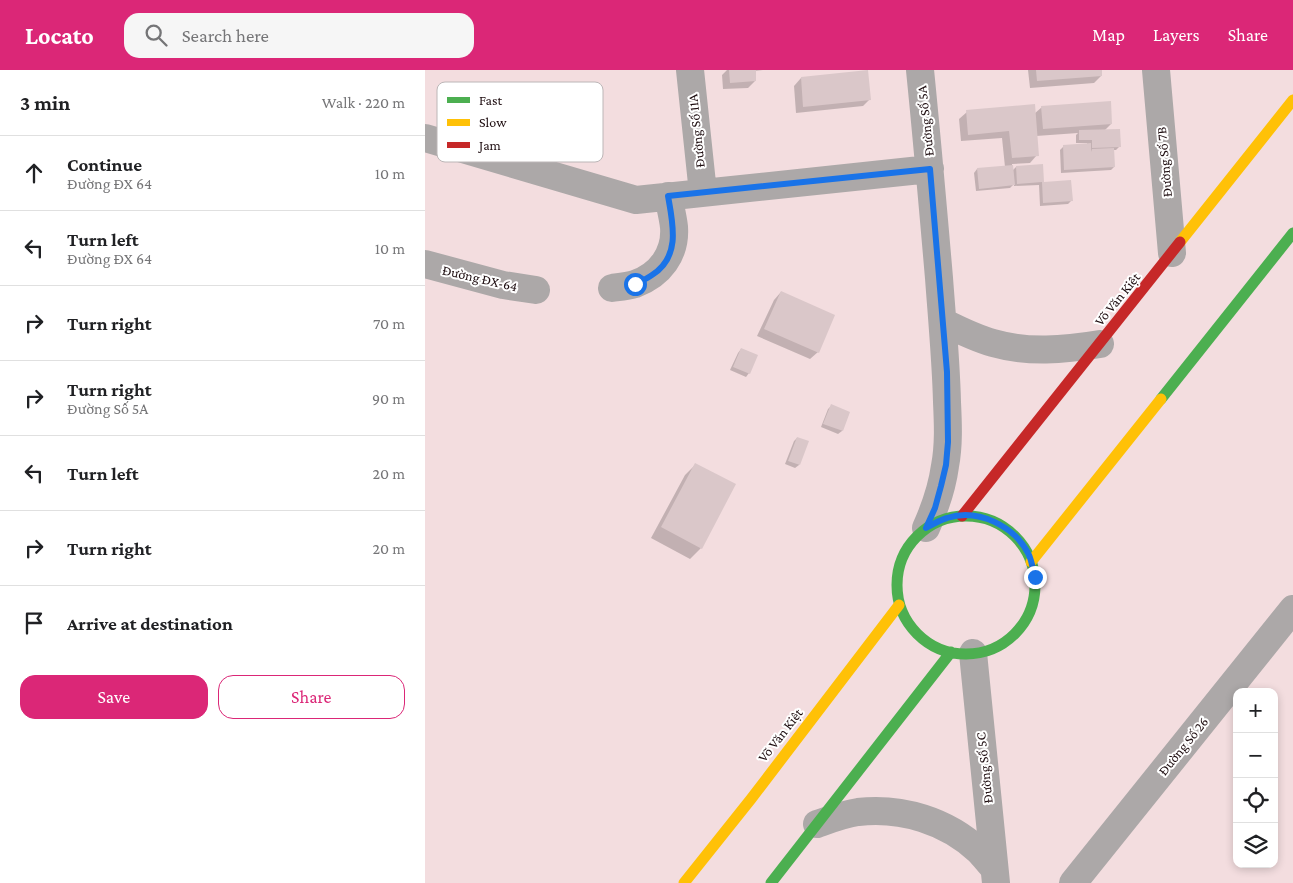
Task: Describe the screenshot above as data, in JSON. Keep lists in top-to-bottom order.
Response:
{
  "streets": {
    "main road": ["Võ Văn Kiệt"],
    "street": [
      "Đường Số 5A",
      "Đường Số 11A",
      "Đường Số 7B",
      "Đường ĐX-64",
      "Đường Số 26",
      "Đường Số 5C"
    ]
  },
  "crossings": [
    ["Đường Số 5A", "Võ Văn Kiệt"],
    ["Đường Số 5A", "Đường Số 5C"],
    ["Đường Số 7B", "Võ Văn Kiệt"],
    ["Võ Văn Kiệt", "Đường Số 5C"]
  ],
  "legend": ["Fast", "Slow", "Jam"],
  "page": {
    "header": "Locato",
    "search": "Search here",
    "nav": ["Map", "Layers", "Share"],
    "heading": ["3 min", "Walk · 220 m"],
    "list": [
      ["Continue", "Đường ĐX 64", "10 m"],
      ["Turn left", "Đường ĐX 64", "10 m"],
      ["Turn right", "70 m"],
      ["Turn right", "Đường Số 5A", "90 m"],
      ["Turn left", "20 m"],
      ["Turn right", "20 m"],
      "Arrive at destination"
    ],
    "buttons": ["Save", "Share"],
    "map_buttons": ["+", "−"]
  }
}
